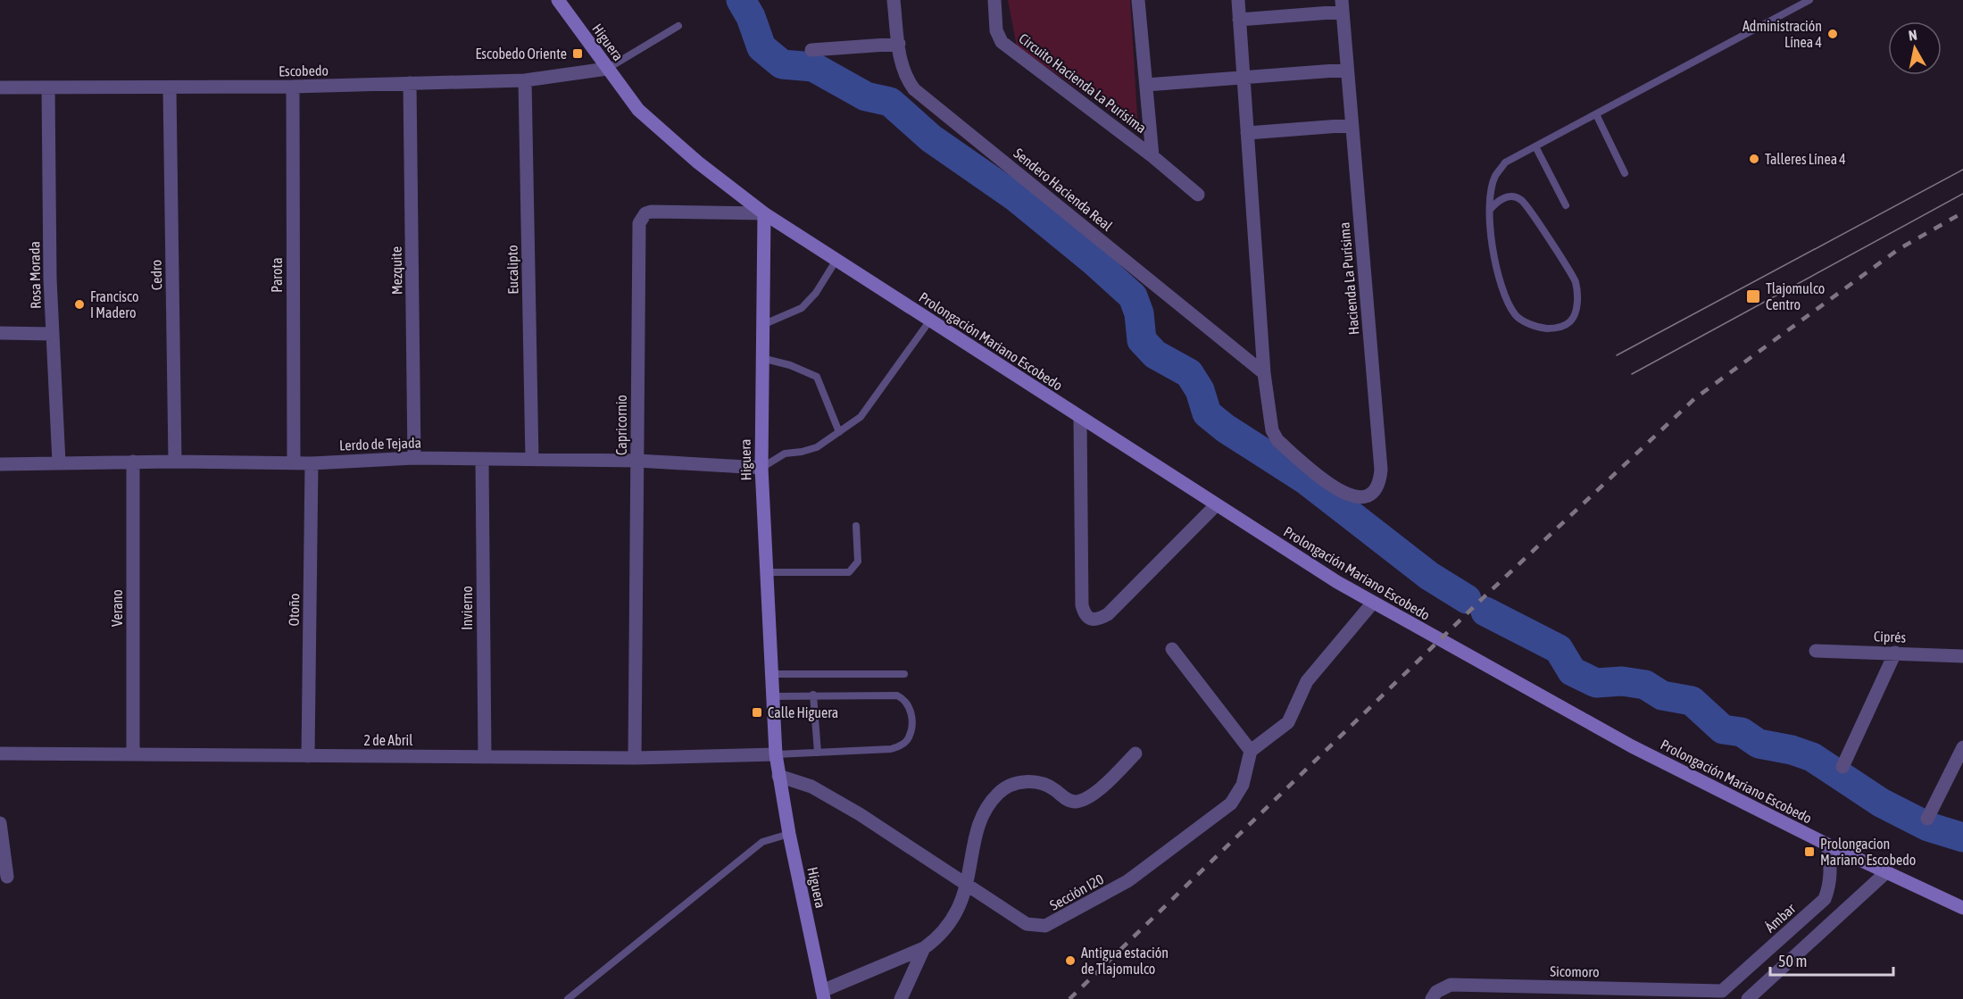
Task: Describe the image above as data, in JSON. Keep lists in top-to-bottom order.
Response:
{
  "streets": {
    "street": [
      "Higuera",
      "Escobedo",
      "Circuito Hacienda La Purísima",
      "Sendero Hacienda Real",
      "Eucalipto",
      "Mezquite",
      "Rosa Morada",
      "Cedro",
      "Parota",
      "Hacienda La Purísima",
      "Prolongación Mariano Escobedo",
      "Capricornio",
      "Lerdo de Tejada",
      "Verano",
      "Invierno",
      "Otoño",
      "Ciprés",
      "2 de Abril",
      "Sección I20",
      "Ámbar",
      "Sicomoro"
    ]
  },
  "crossings": [
    ["Higuera", "Escobedo"],
    ["Higuera", "Prolongación Mariano Escobedo"],
    ["Higuera", "Capricornio"],
    ["Higuera", "Lerdo de Tejada"],
    ["Higuera", "2 de Abril"],
    ["Higuera", "Sección I20"],
    ["Escobedo", "Eucalipto"],
    ["Escobedo", "Mezquite"],
    ["Escobedo", "Rosa Morada"],
    ["Escobedo", "Cedro"],
    ["Escobedo", "Parota"],
    ["Sendero Hacienda Real", "Hacienda La Purísima"],
    ["Eucalipto", "Lerdo de Tejada"],
    ["Mezquite", "Lerdo de Tejada"],
    ["Rosa Morada", "Lerdo de Tejada"],
    ["Cedro", "Lerdo de Tejada"],
    ["Parota", "Lerdo de Tejada"],
    ["Prolongación Mariano Escobedo", "Capricornio"],
    ["Prolongación Mariano Escobedo", "Ámbar"],
    ["Capricornio", "Lerdo de Tejada"],
    ["Capricornio", "2 de Abril"],
    ["Lerdo de Tejada", "Verano"],
    ["Lerdo de Tejada", "Invierno"],
    ["Lerdo de Tejada", "Otoño"],
    ["Verano", "2 de Abril"],
    ["Invierno", "2 de Abril"],
    ["Otoño", "2 de Abril"],
    ["Ámbar", "Sicomoro"]
  ],
  "places": {
    "other": [
      "Administración Línea 4",
      "Talleres Línea 4",
      "Francisco I Madero",
      "Antigua estación de Tlajomulco"
    ],
    "transit": [
      "Escobedo Oriente",
      "Tlajomulco Centro",
      "Calle Higuera",
      "Prolongacion Mariano Escobedo"
    ]
  },
  "scale_bar": "50 m",
  "north": "top"
}
